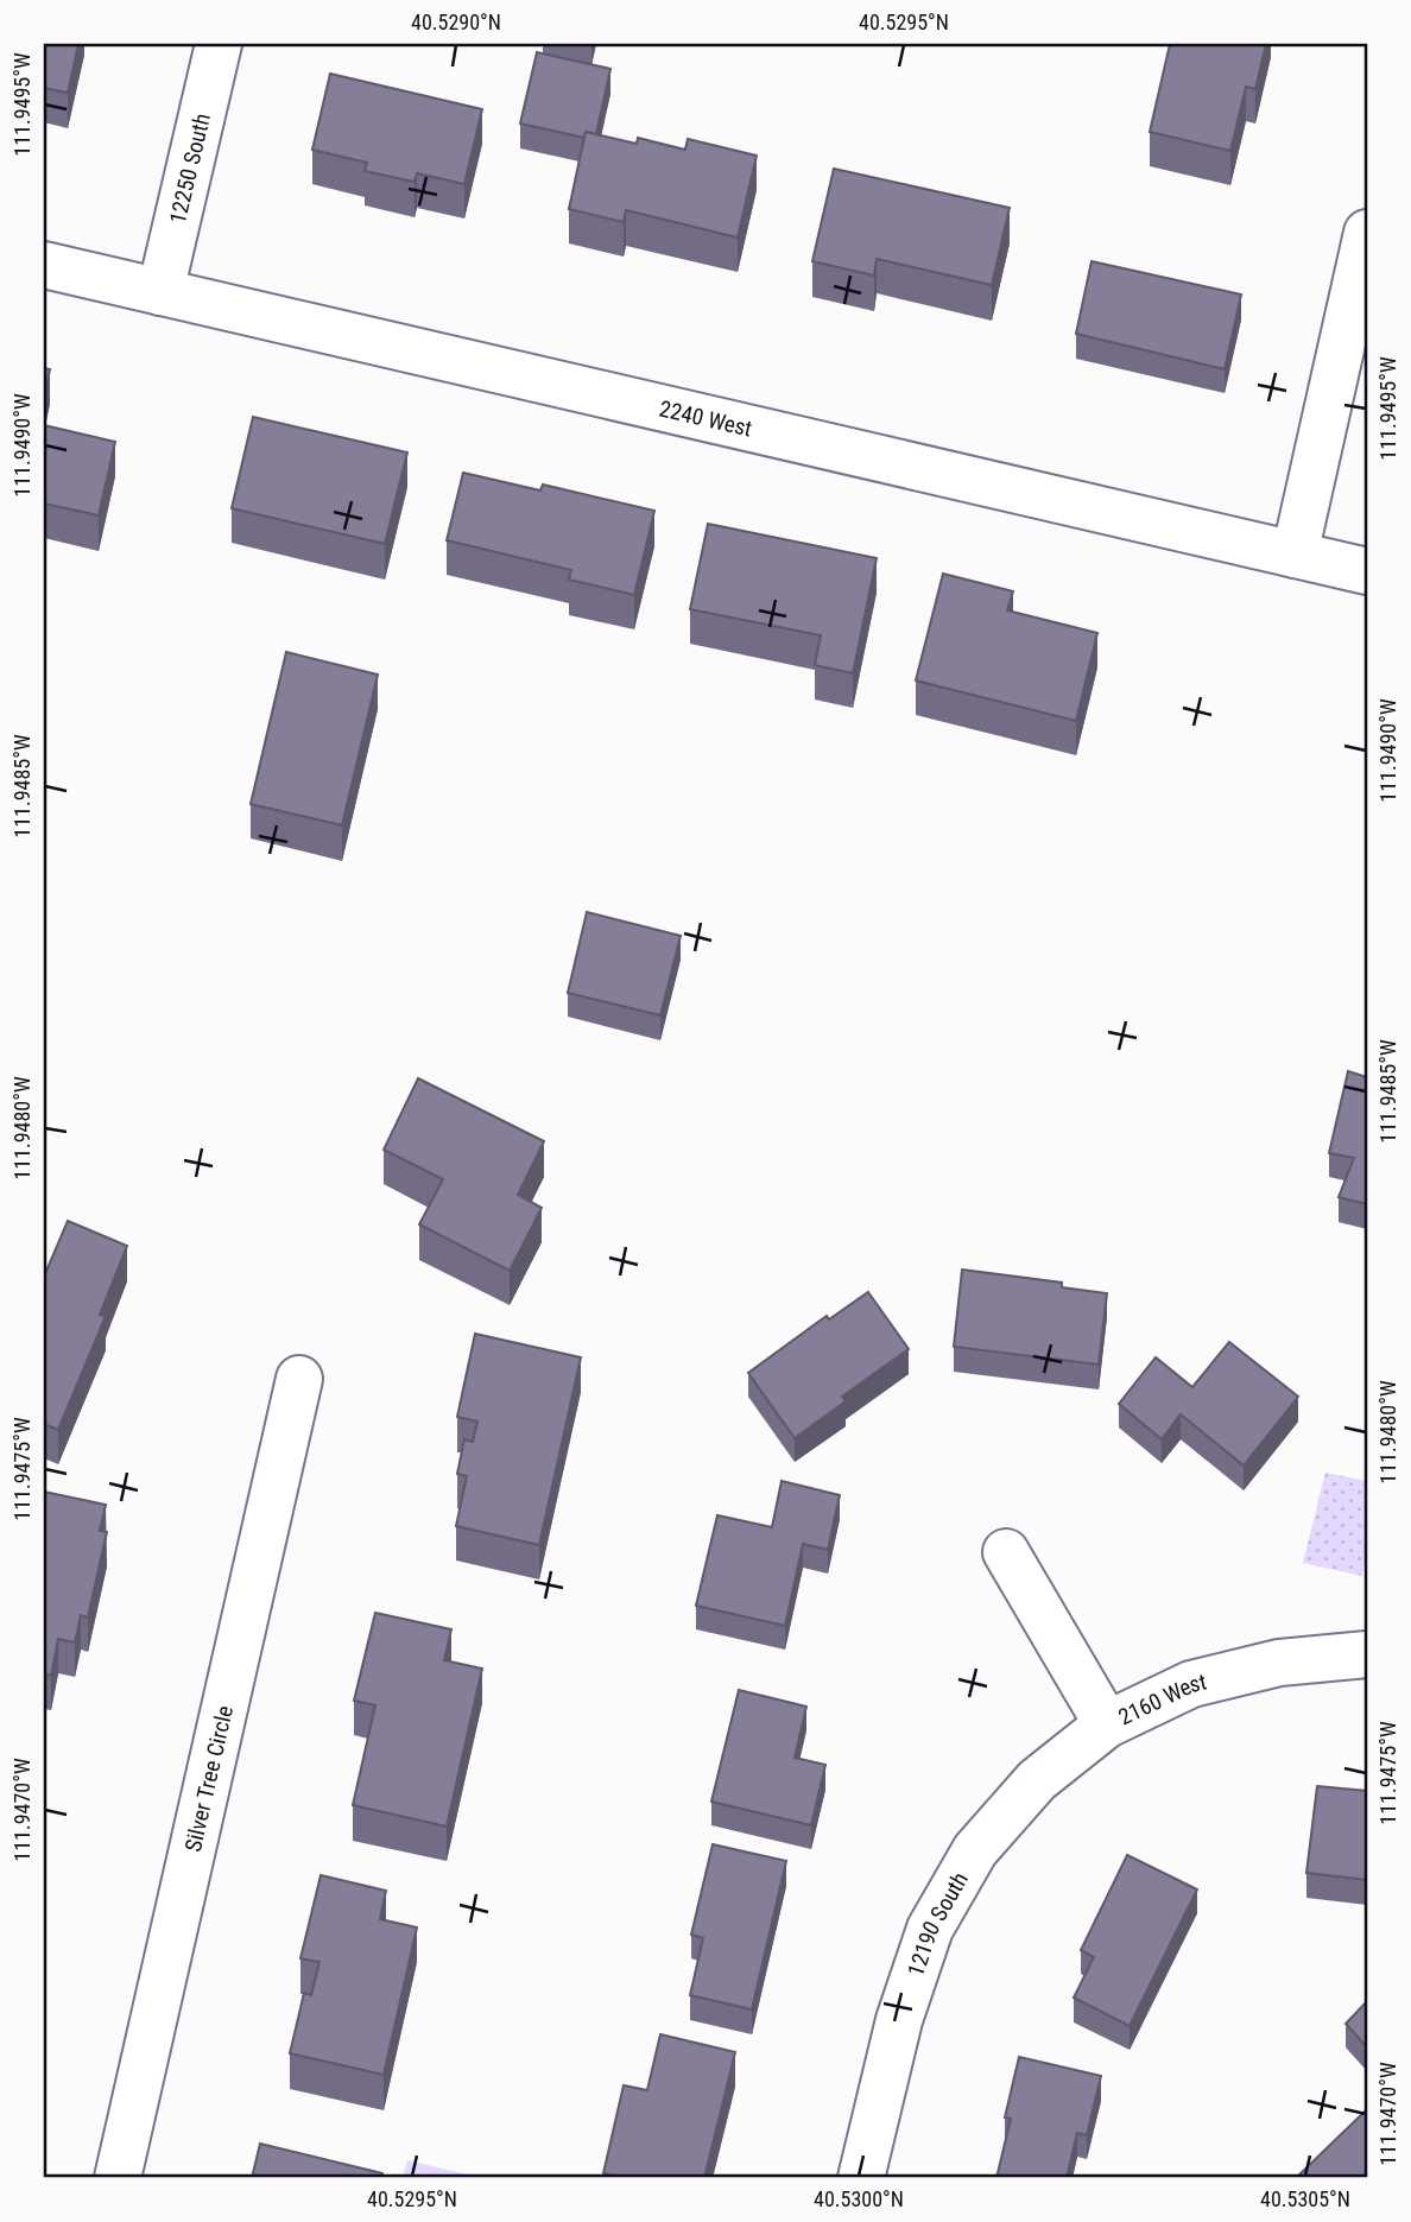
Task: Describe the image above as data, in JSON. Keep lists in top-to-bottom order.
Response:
{
  "streets": {
    "street": [
      "12250 South",
      "2240 West",
      "2160 West",
      "Silver Tree Circle",
      "12190 South"
    ]
  },
  "crossings": [
    ["12250 South", "2240 West"],
    ["2160 West", "12190 South"]
  ],
  "coordinates": [
    "40.5290°N",
    "40.5295°N",
    "111.9495°W",
    "111.9490°W",
    "111.9485°W",
    "111.9480°W",
    "111.9475°W",
    "111.9470°W",
    "40.5300°N",
    "40.5305°N"
  ]
}
